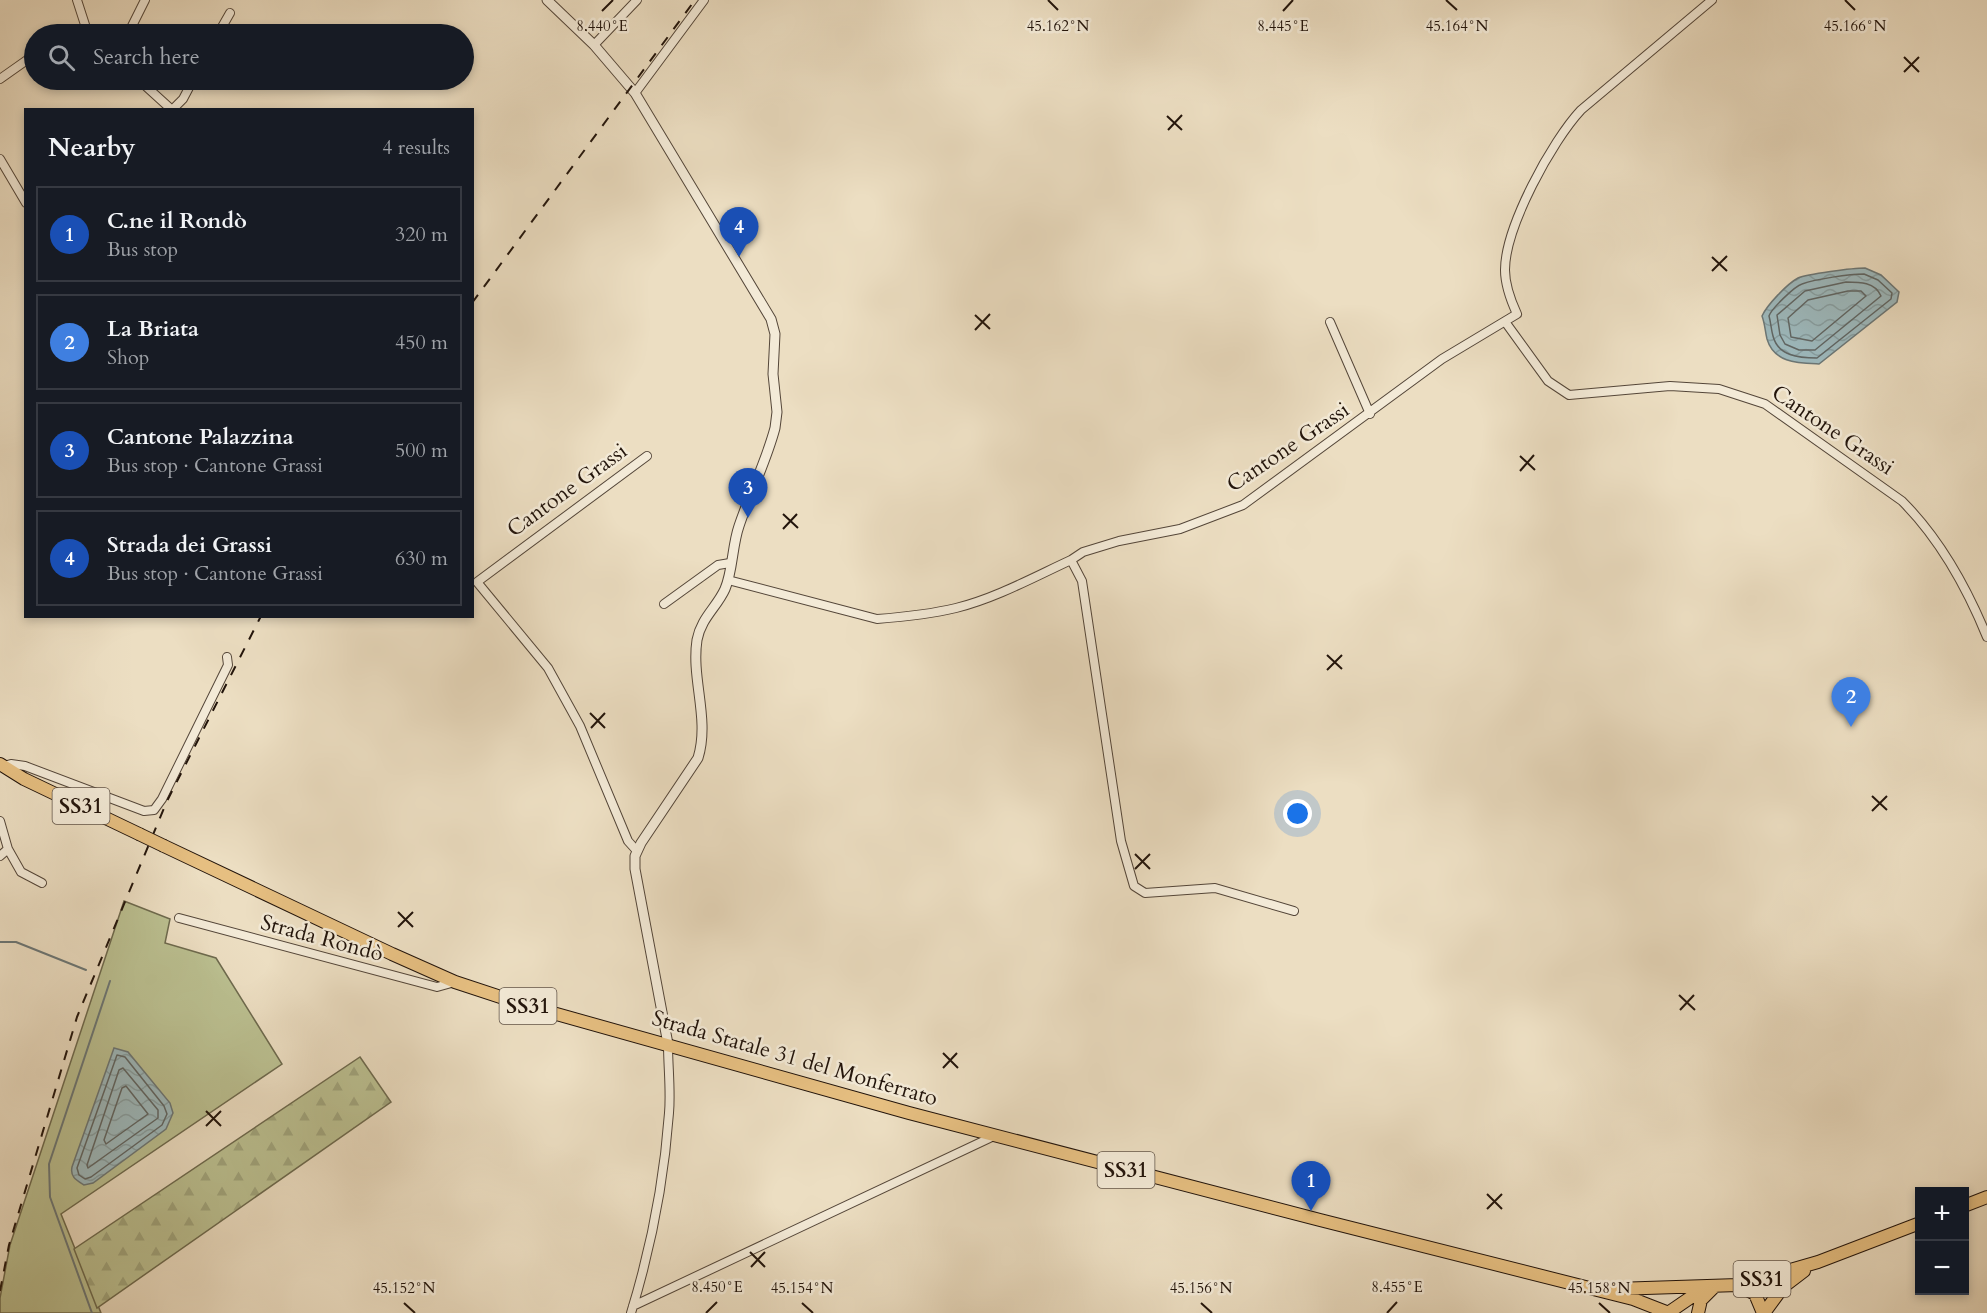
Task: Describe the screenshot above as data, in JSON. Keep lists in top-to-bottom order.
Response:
{
  "streets": {
    "main road": ["SS31", "Strada Statale 31 del Monferrato"],
    "street": ["Cantone Grassi", "Strada Rondò"]
  },
  "crossings": [
    ["Strada Rondò", "Strada Statale 31 del Monferrato"]
  ],
  "page": {
    "search": "Search here",
    "heading": ["Nearby", "4 results"],
    "list": [
      {
        "mark": "1",
        "name": "C.ne il Rondò",
        "note": "Bus stop",
        "value": "320 m"
      },
      {
        "mark": "2",
        "name": "La Briata",
        "note": "Shop",
        "value": "450 m"
      },
      {
        "mark": "3",
        "name": "Cantone Palazzina",
        "note": "Bus stop · Cantone Grassi",
        "value": "500 m"
      },
      {
        "mark": "4",
        "name": "Strada dei Grassi",
        "note": "Bus stop · Cantone Grassi",
        "value": "630 m"
      }
    ],
    "pins": [
      "4",
      "3",
      "2",
      "1"
    ],
    "map_buttons": ["+", "−"]
  },
  "coordinates": [
    "45.166°N",
    "45.162°N",
    "45.164°N",
    "8.440°E",
    "8.445°E",
    "8.450°E",
    "8.455°E",
    "45.152°N",
    "45.154°N",
    "45.156°N",
    "45.158°N"
  ]
}
